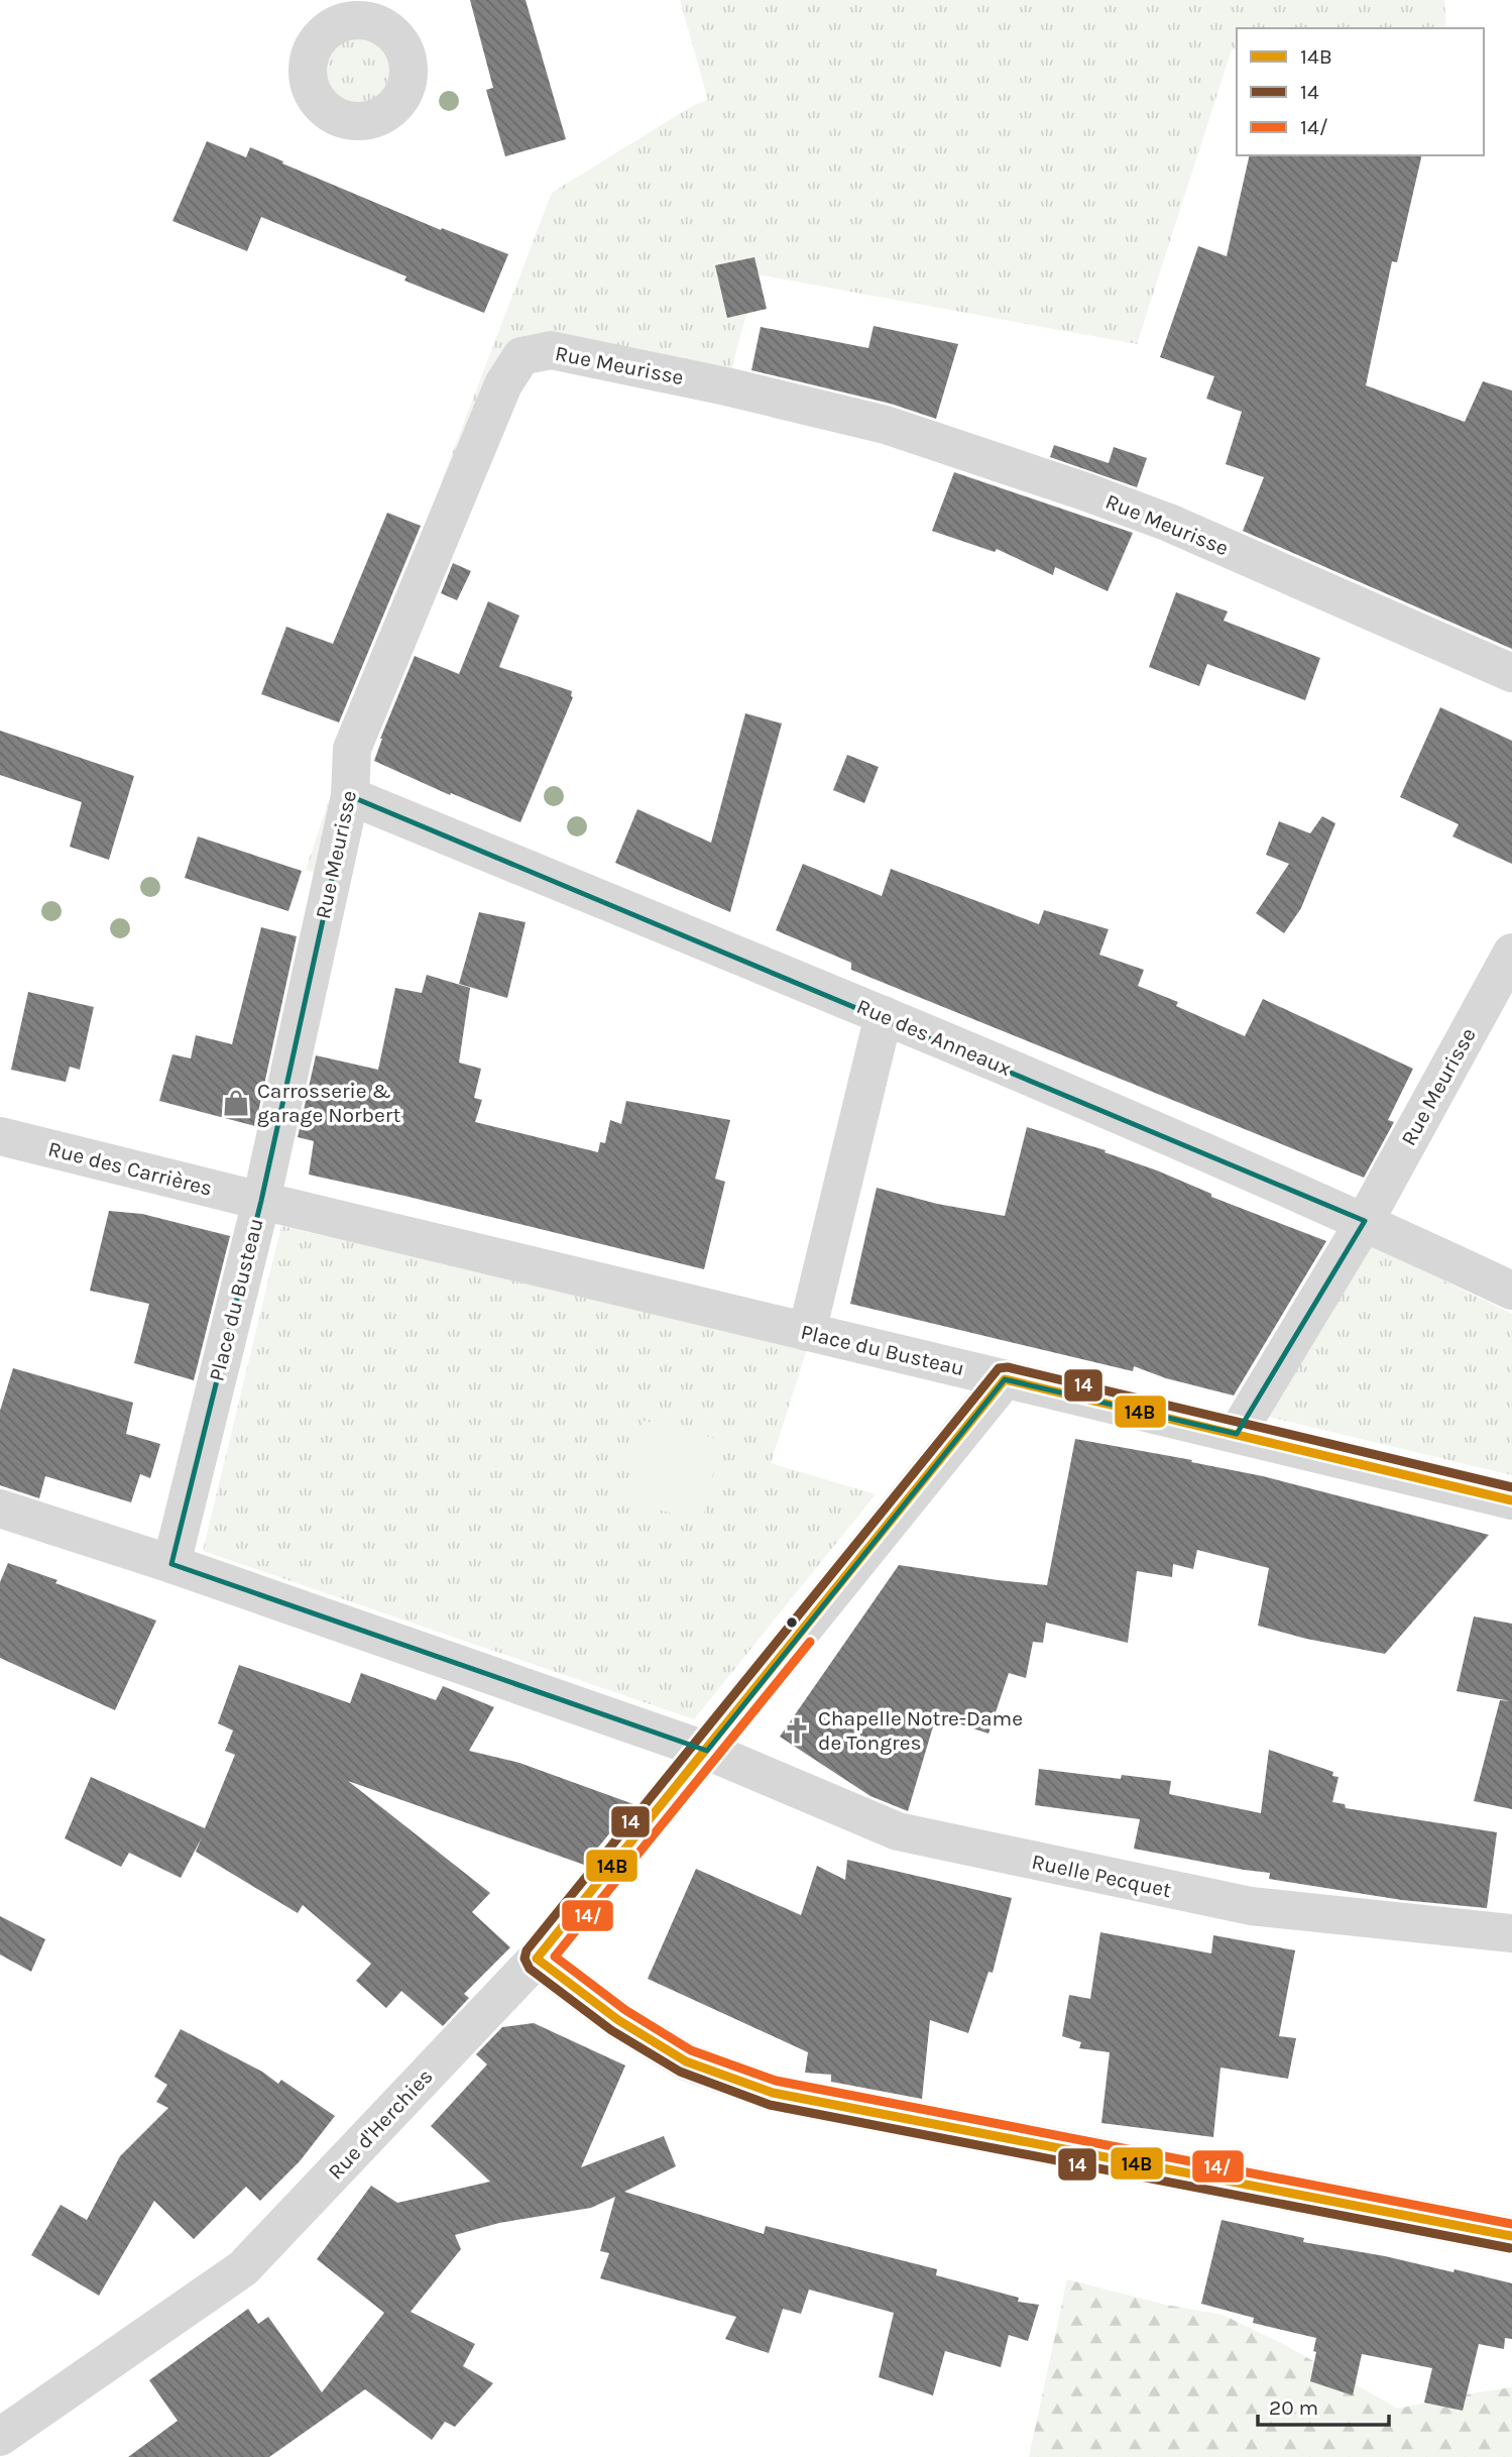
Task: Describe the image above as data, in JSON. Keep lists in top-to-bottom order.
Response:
{
  "streets": {
    "street": [
      "Rue Meurisse",
      "Rue des Anneaux",
      "Rue des Carrières",
      "Place du Busteau",
      "Ruelle Pecquet",
      "Rue d'Herchies"
    ]
  },
  "crossings": [
    ["Rue Meurisse", "Rue des Anneaux"],
    ["Rue Meurisse", "Rue des Carrières"],
    ["Rue Meurisse", "Place du Busteau"],
    ["Rue des Carrières", "Place du Busteau"],
    ["Ruelle Pecquet", "Rue d'Herchies"]
  ],
  "places": {
    "shop": ["Carrosserie & garage Norbert"],
    "church": ["Chapelle Notre-Dame de Tongres"]
  },
  "lines": ["transit line 14", "transit line 14B", "transit line 14/"],
  "legend": ["14B", "14", "14/"],
  "scale_bar": "20 m"
}
